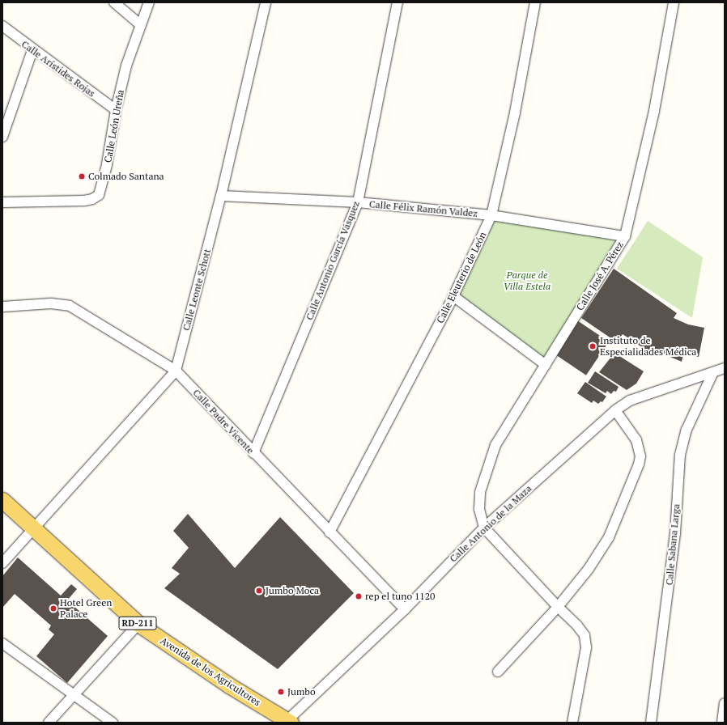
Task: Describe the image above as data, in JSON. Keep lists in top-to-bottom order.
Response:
{
  "streets": {
    "main road": ["RD-211", "Avenida de los Agricultores"],
    "street": [
      "Calle Arístides Rojas",
      "Calle León Ureña",
      "Calle Félix Ramón Valdez",
      "Calle Antonio García Vásquez",
      "Calle José A. Pérez",
      "Calle Eleuterio de León",
      "Calle Leonte Schott",
      "Calle Padre Vicente",
      "Calle Antonio de la Maza",
      "Calle Sabana Larga"
    ]
  },
  "crossings": [
    ["Calle Arístides Rojas", "Calle León Ureña"],
    ["Calle Félix Ramón Valdez", "Calle Antonio García Vásquez"],
    ["Calle Félix Ramón Valdez", "Calle José A. Pérez"],
    ["Calle Félix Ramón Valdez", "Calle Eleuterio de León"],
    ["Calle Félix Ramón Valdez", "Calle Leonte Schott"],
    ["Calle Antonio García Vásquez", "Calle Padre Vicente"],
    ["Calle José A. Pérez", "Calle Antonio de la Maza"],
    ["Calle Eleuterio de León", "Calle Padre Vicente"],
    ["Calle Leonte Schott", "Calle Padre Vicente"],
    ["Calle Leonte Schott", "Avenida de los Agricultores"],
    ["Calle Padre Vicente", "Calle Antonio de la Maza"],
    ["Calle Antonio de la Maza", "Calle Sabana Larga"],
    ["Calle Antonio de la Maza", "Avenida de los Agricultores"]
  ],
  "parks": ["Parque de Villa Estela"],
  "places": [
    "Colmado Santana",
    "Instituto de Especialidades Médica",
    "Jumbo Moca",
    "rep el tuno 1120",
    "Hotel Green Palace",
    "Jumbo"
  ]
}
